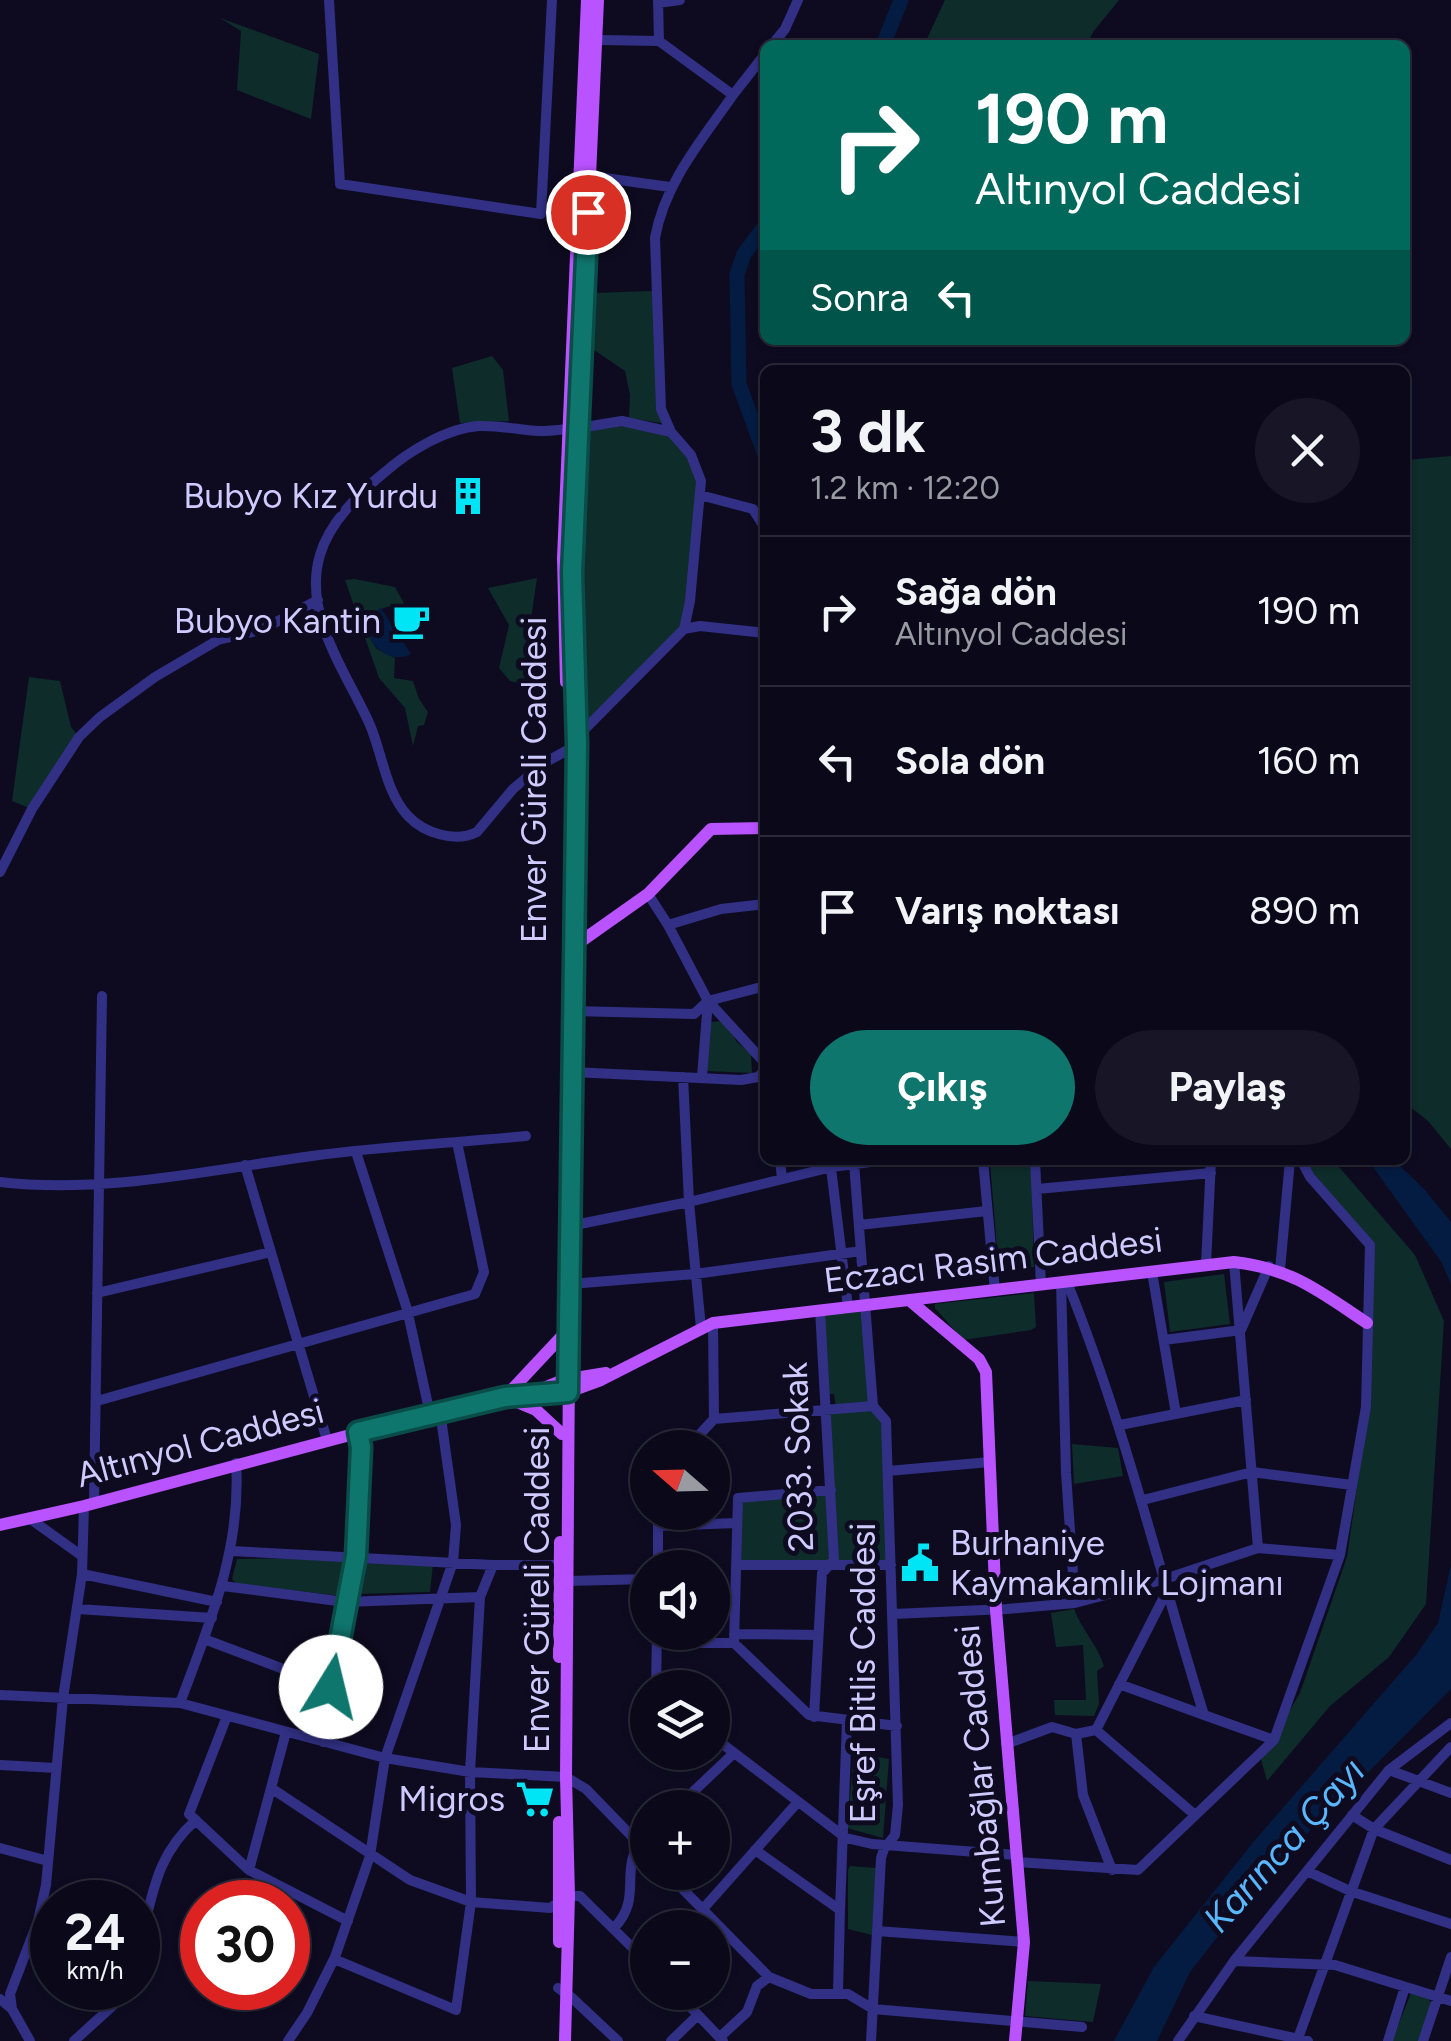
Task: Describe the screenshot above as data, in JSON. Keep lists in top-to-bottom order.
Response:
{
  "streets": {
    "main road": [
      "Enver Güreli Caddesi",
      "Eczacı Rasim Caddesi",
      "Altınyol Caddesi",
      "Kumbağlar Caddesi"
    ],
    "street": ["2033. Sokak", "Eşref Bitlis Caddesi"]
  },
  "crossings": [
    ["Enver Güreli Caddesi", "Eczacı Rasim Caddesi"],
    ["Enver Güreli Caddesi", "Altınyol Caddesi"],
    ["Eczacı Rasim Caddesi", "Altınyol Caddesi"],
    ["Eczacı Rasim Caddesi", "2033. Sokak"],
    ["Eczacı Rasim Caddesi", "Eşref Bitlis Caddesi"],
    ["Eczacı Rasim Caddesi", "Kumbağlar Caddesi"]
  ],
  "water": ["Karınca Çayı"],
  "places": {
    "building": ["Bubyo Kız Yurdu"],
    "cafe": ["Bubyo Kantin"],
    "public building": ["Burhaniye Kaymakamlık Lojmanı"],
    "supermarket": ["Migros"]
  },
  "north": "left",
  "page": {
    "turn": ["190 m", "Altınyol Caddesi"],
    "then": "Sonra",
    "heading": ["3 dk", "1.2 km · 12:20"],
    "list": [
      {
        "name": "Sağa dön",
        "note": "Altınyol Caddesi",
        "value": "190 m"
      },
      {
        "name": "Sola dön",
        "value": "160 m"
      },
      {
        "name": "Varış noktası",
        "value": "890 m"
      }
    ],
    "buttons": ["Çıkış", "Paylaş"],
    "map_buttons": ["+", "−"],
    "speed": "24 km/h",
    "limit": "30"
  }
}
